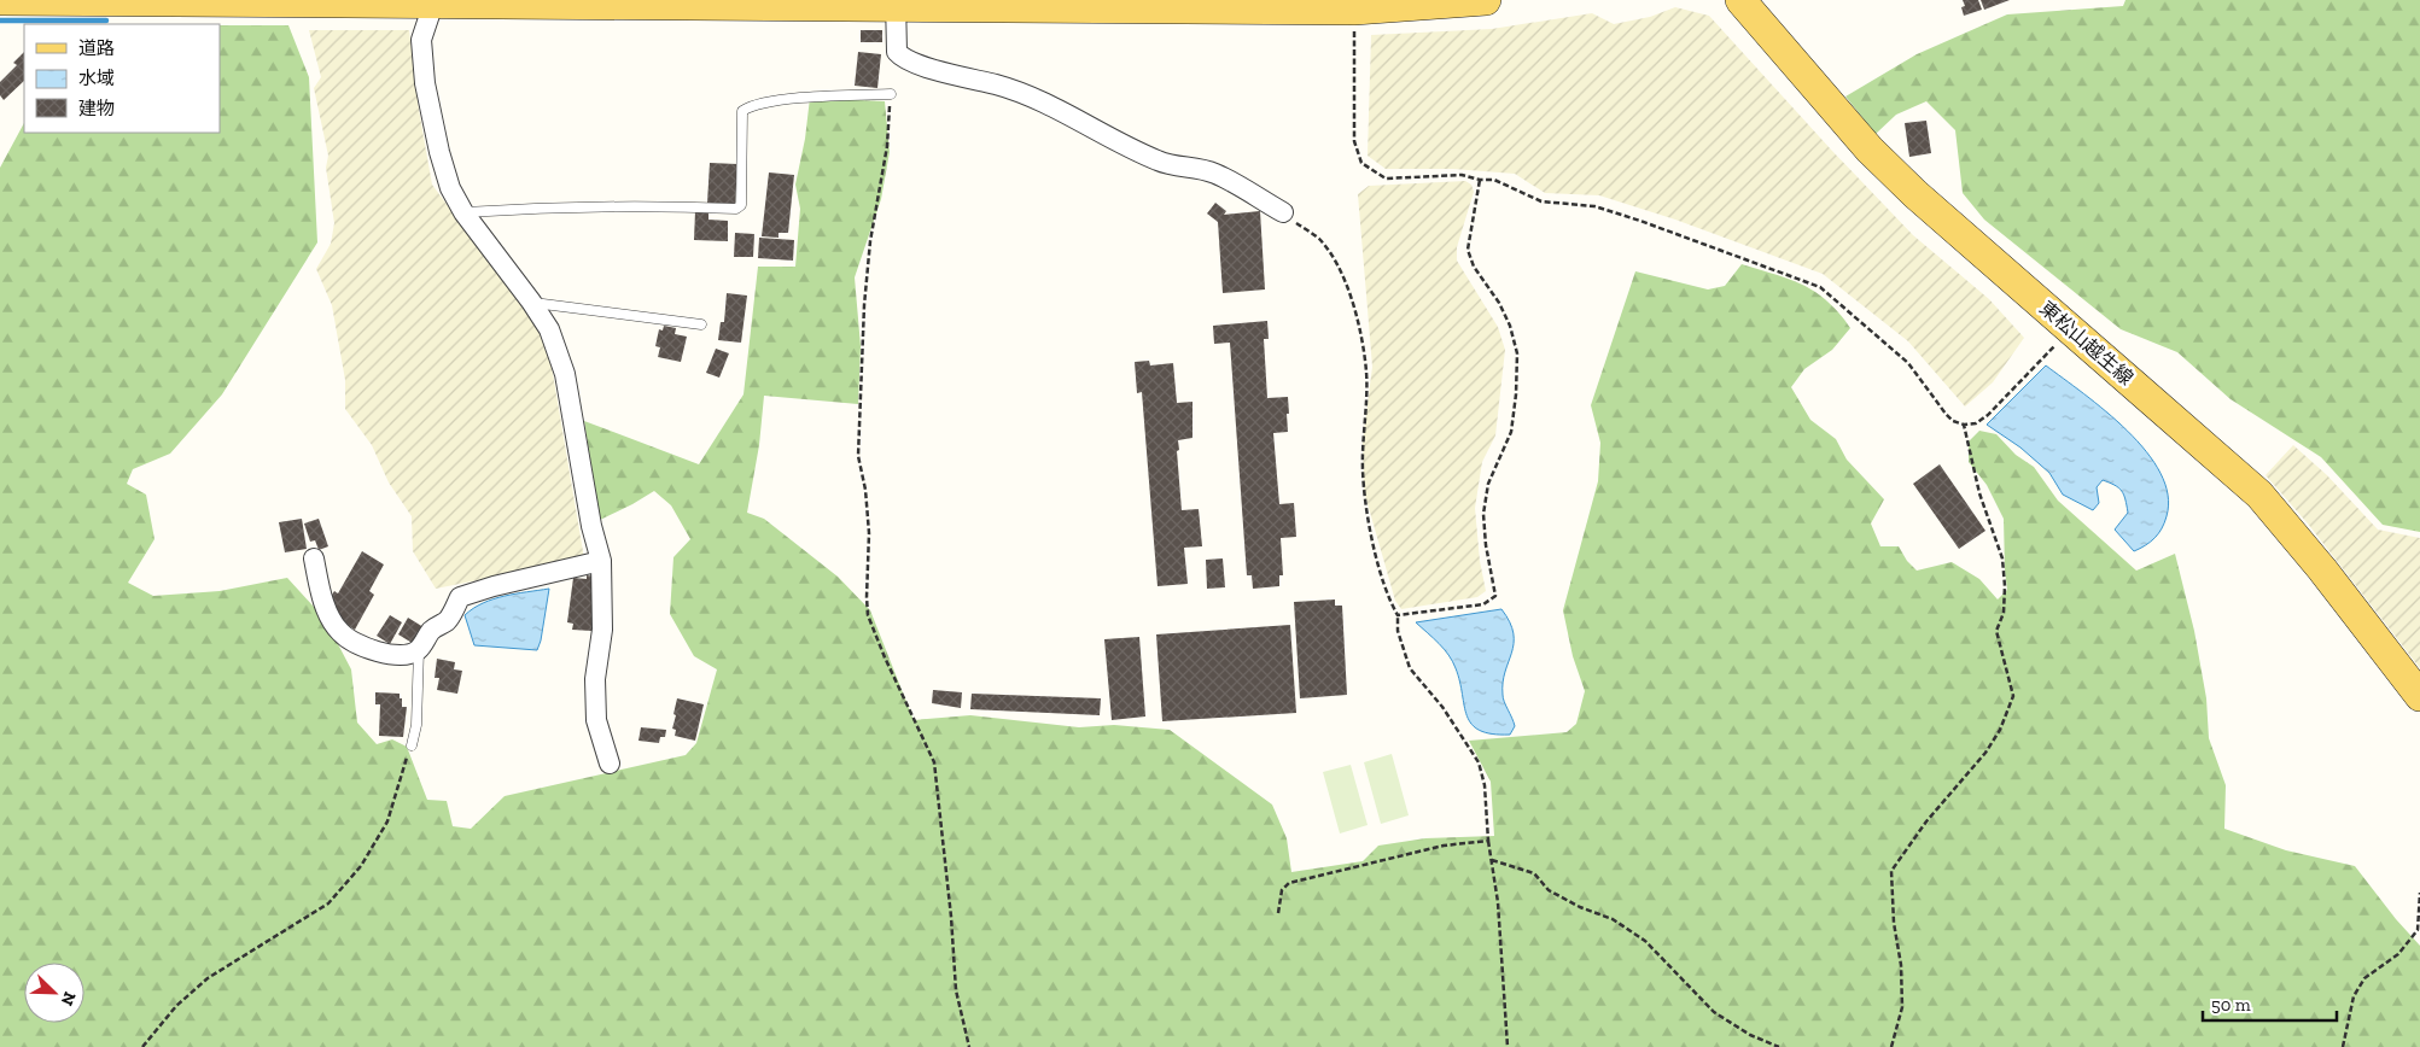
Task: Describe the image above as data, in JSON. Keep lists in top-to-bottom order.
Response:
{
  "streets": {
    "main road": ["東松山越生線"]
  },
  "legend": ["道路", "水域", "建物"],
  "scale_bar": "50 m",
  "north": "bottom right"
}
